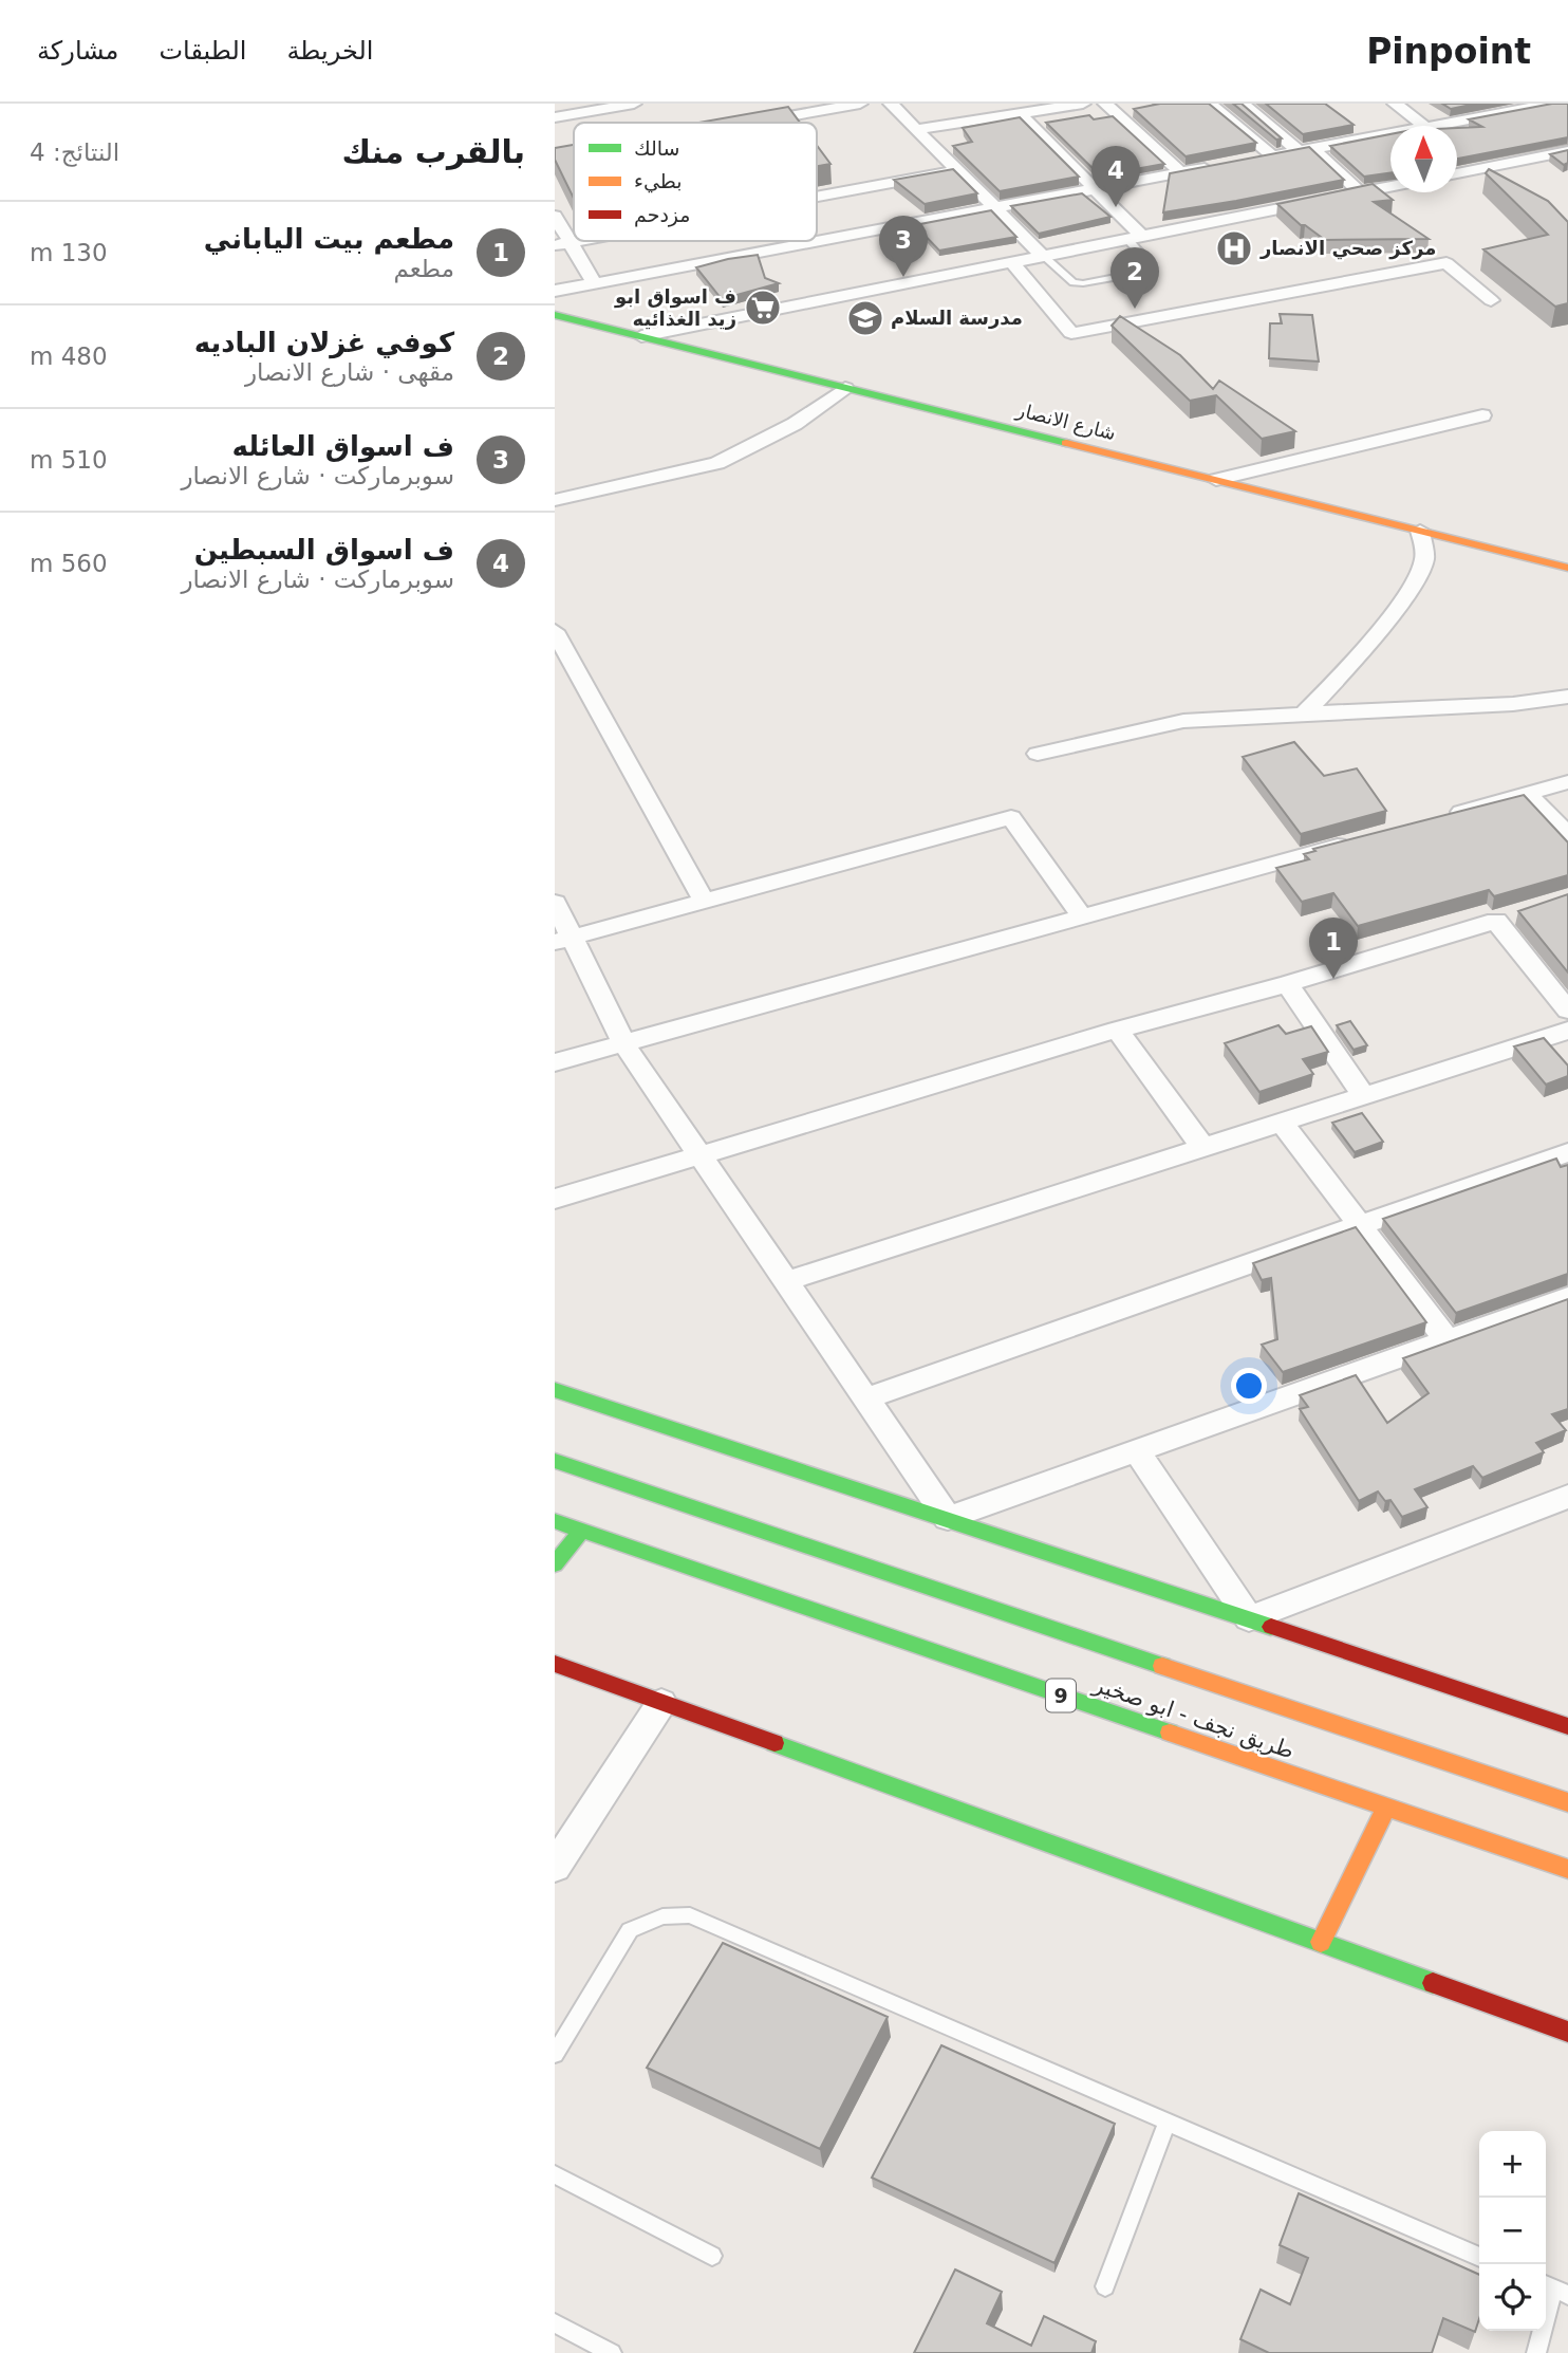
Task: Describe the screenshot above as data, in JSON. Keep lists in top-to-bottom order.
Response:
{
  "streets": {
    "main road": ["شارع الانصار", "9", "طريق نجف - ابو صخير"]
  },
  "places": {
    "hospital": ["مركز صحي الانصار"],
    "supermarket": ["ف اسواق ابو زيد الغذائيه"],
    "school or university": ["مدرسة السلام"]
  },
  "legend": ["سالك", "بطيء", "مزدحم"],
  "north": "top",
  "page": {
    "header": "Pinpoint",
    "nav": ["الخريطة", "الطبقات", "مشاركة"],
    "heading": ["بالقرب منك", "النتائج: 4"],
    "pins": [
      "4",
      "3",
      "2",
      "1"
    ],
    "list": [
      {
        "mark": "1",
        "name": "مطعم بيت الياباني",
        "note": "مطعم",
        "value": "130 m"
      },
      {
        "mark": "2",
        "name": "كوفي غزلان الباديه",
        "note": "مقهى · شارع الانصار",
        "value": "480 m"
      },
      {
        "mark": "3",
        "name": "ف اسواق العائله",
        "note": "سوبرماركت · شارع الانصار",
        "value": "510 m"
      },
      {
        "mark": "4",
        "name": "ف اسواق السبطين",
        "note": "سوبرماركت · شارع الانصار",
        "value": "560 m"
      }
    ],
    "map_buttons": ["+", "−"]
  }
}
